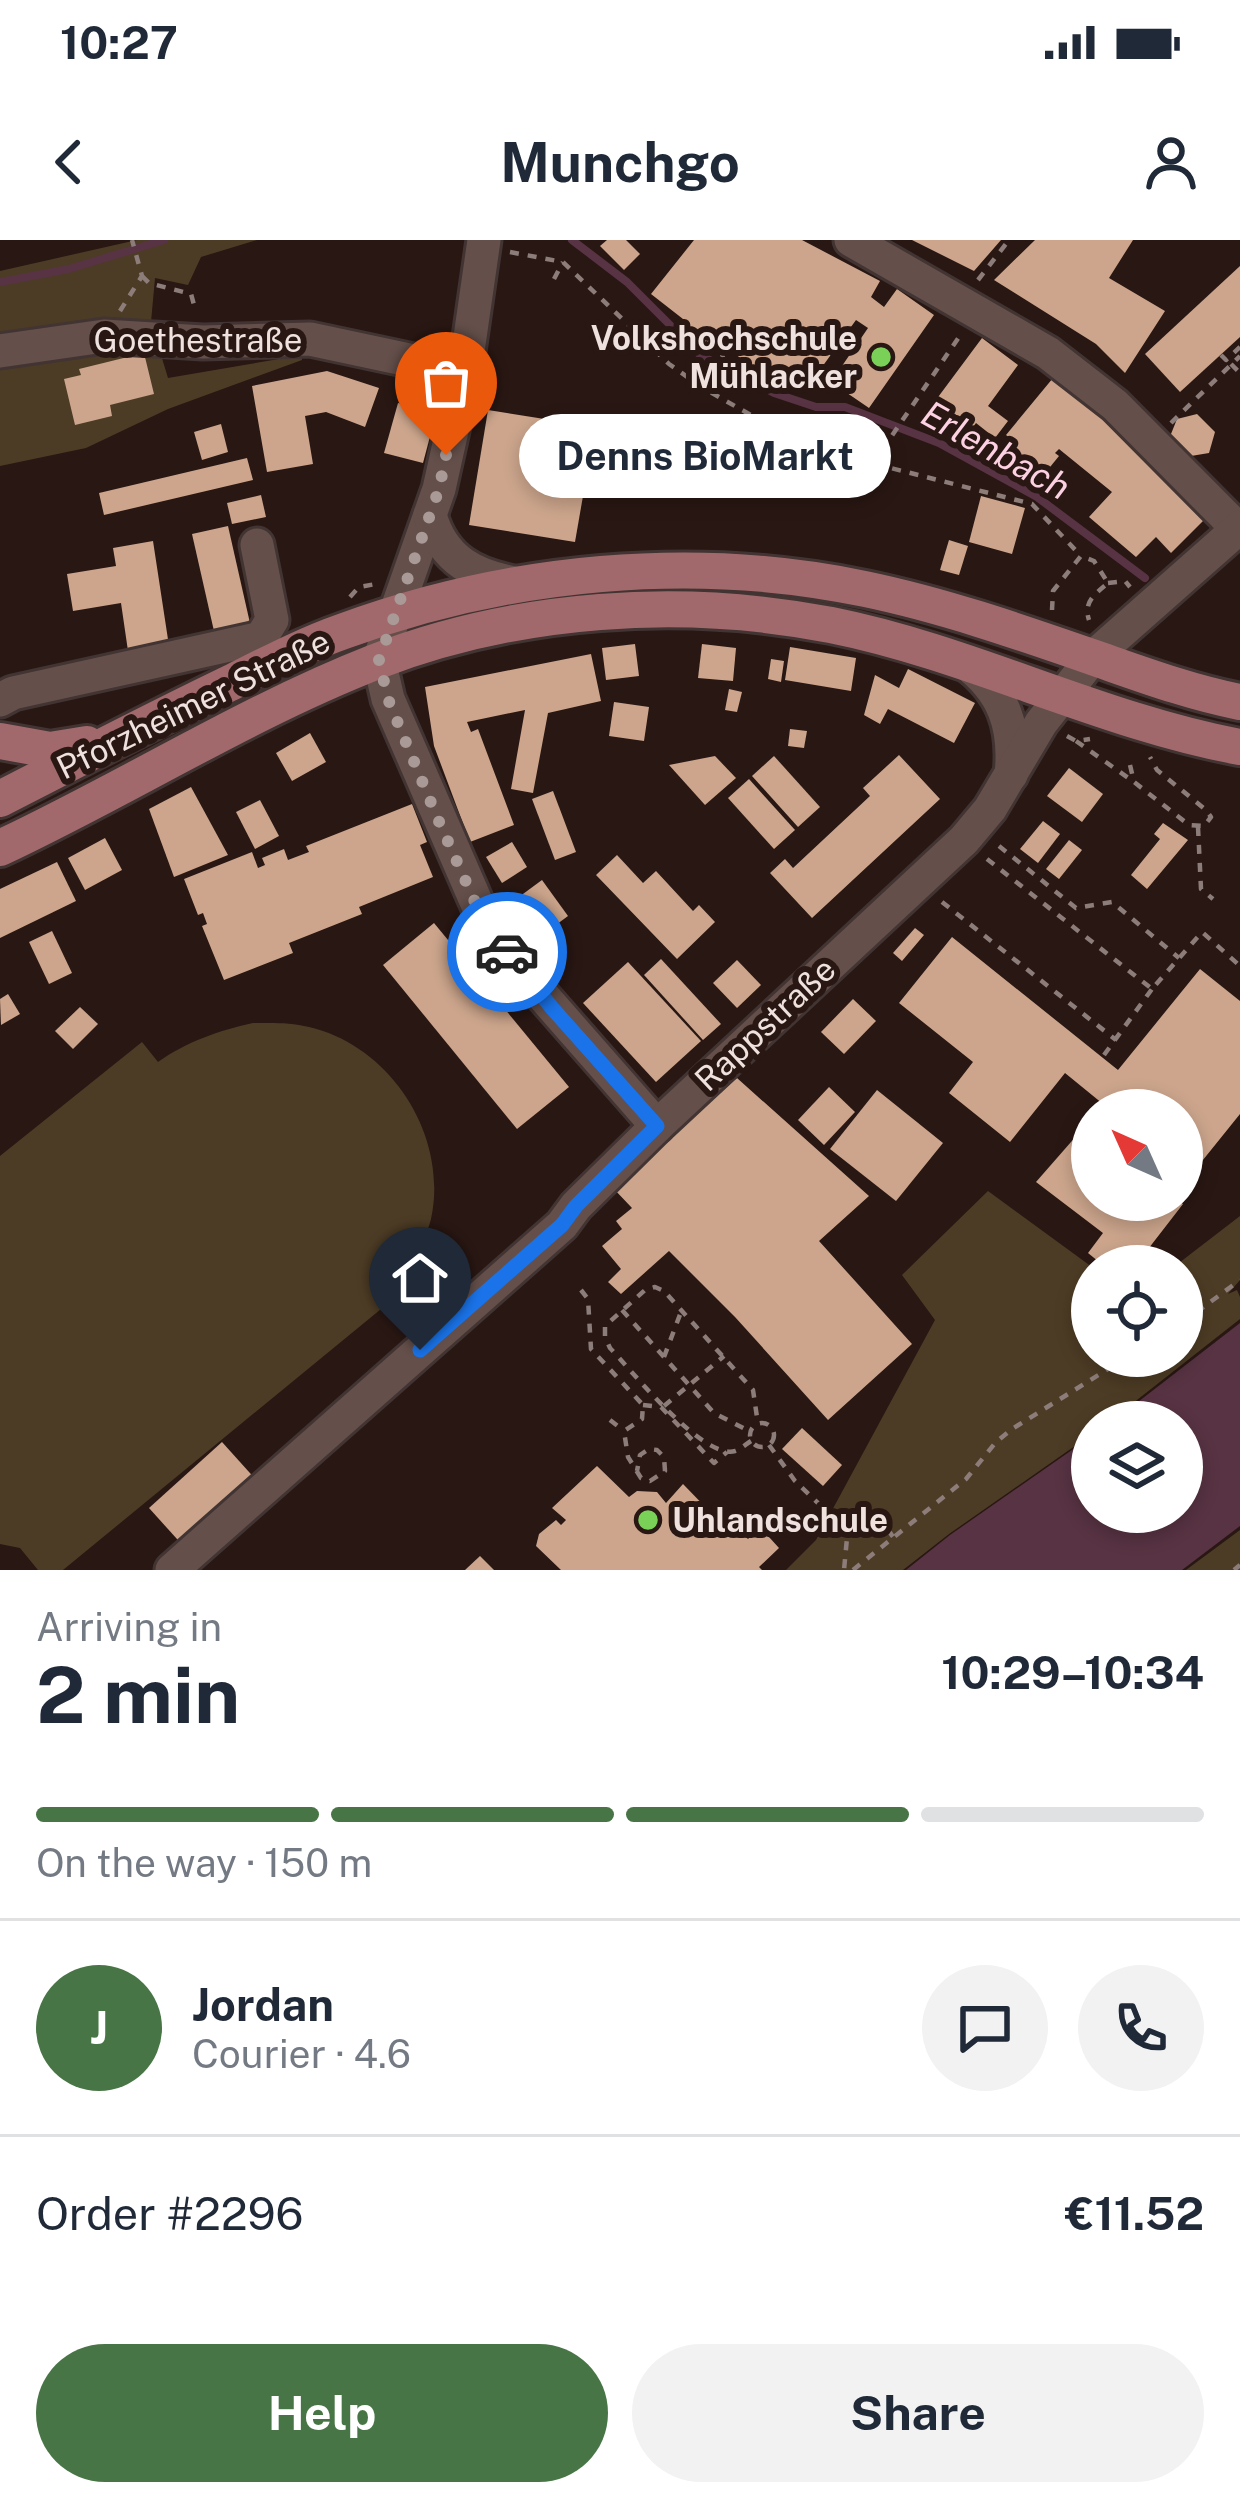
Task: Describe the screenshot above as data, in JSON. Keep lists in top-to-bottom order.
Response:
{
  "streets": {
    "main road": ["Pforzheimer Straße"],
    "street": ["Goethestraße", "Rappstraße"]
  },
  "crossings": [
    ["Pforzheimer Straße", "Rappstraße"]
  ],
  "water": ["Erlenbach"],
  "places": ["Volkshochschule Mühlacker", "Denns BioMarkt", "Uhlandschule"],
  "north": "top left",
  "page": {
    "status": "10:27",
    "header": "Munchgo",
    "bubble": "Denns BioMarkt",
    "heading": ["2 min", "Arriving in", "10:29–10:34"],
    "panel": [
      "Jordan",
      "Courier · 4.6",
      "Order #2296",
      "€11.52"
    ],
    "bar": "On the way · 150 m",
    "round": "J",
    "buttons": ["Help", "Share"]
  }
}
